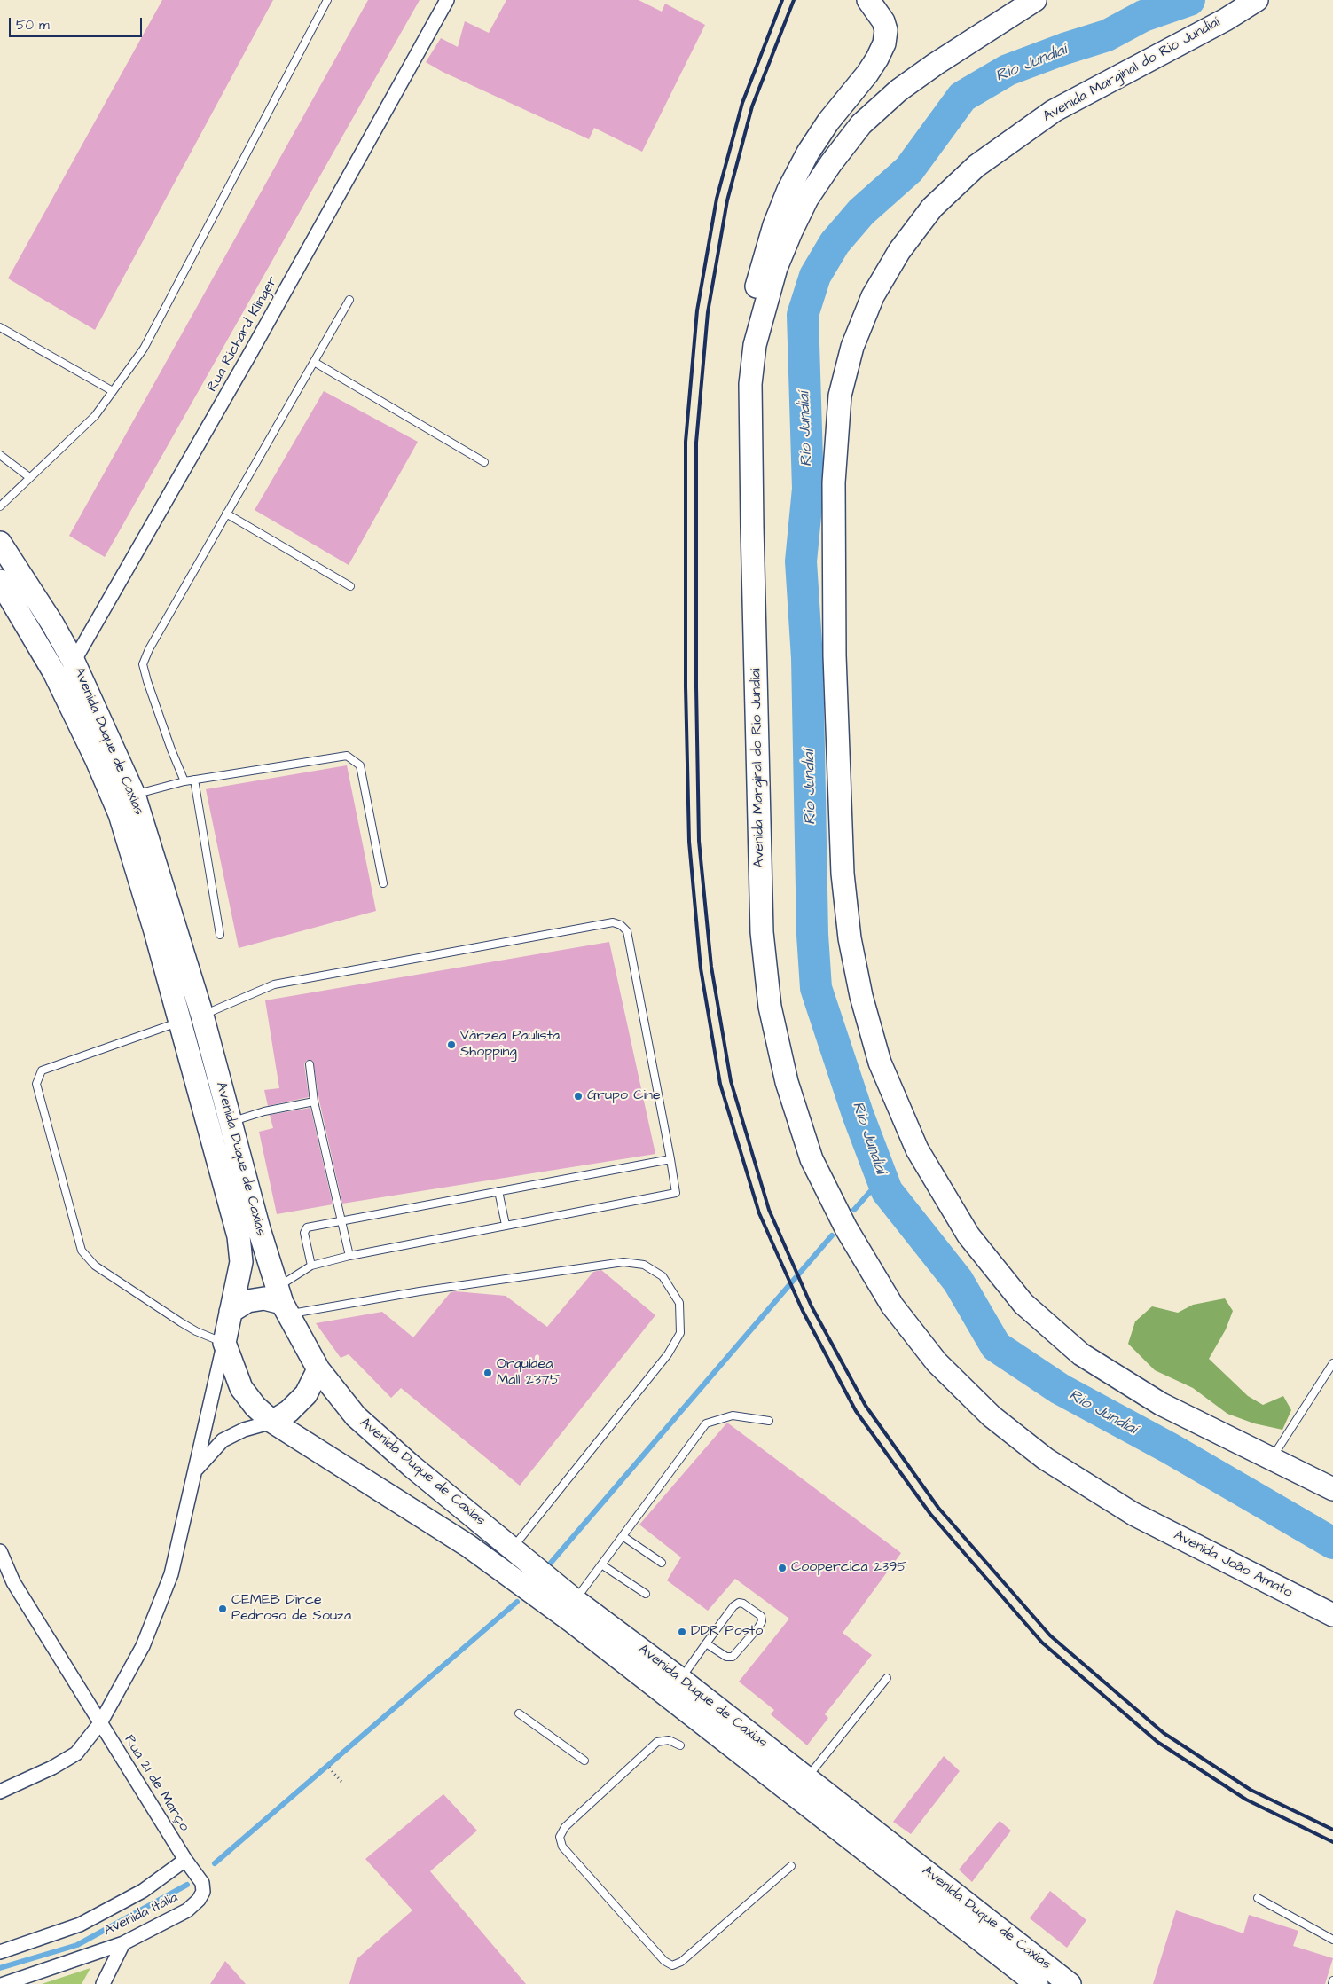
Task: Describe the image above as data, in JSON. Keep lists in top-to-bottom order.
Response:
{
  "streets": {
    "main road": ["Avenida Marginal do Rio Jundiaí", "Avenida Duque de Caxias", "Avenida João Amato"],
    "street": ["Rua Richard Klinger", "Rua 21 de Março", "Avenida Itália"]
  },
  "crossings": [
    ["Avenida Marginal do Rio Jundiaí", "Avenida João Amato"],
    ["Rua Richard Klinger", "Avenida Duque de Caxias"],
    ["Rua 21 de Março", "Avenida Itália"]
  ],
  "water": ["Rio Jundiaí"],
  "places": [
    "Várzea Paulista Shopping",
    "Grupo Cine",
    "Orquídea Mall 2375",
    "Coopercica 2395",
    "CEMEB Dirce Pedroso de Souza",
    "DDR Posto"
  ],
  "scale_bar": "50 m"
}
